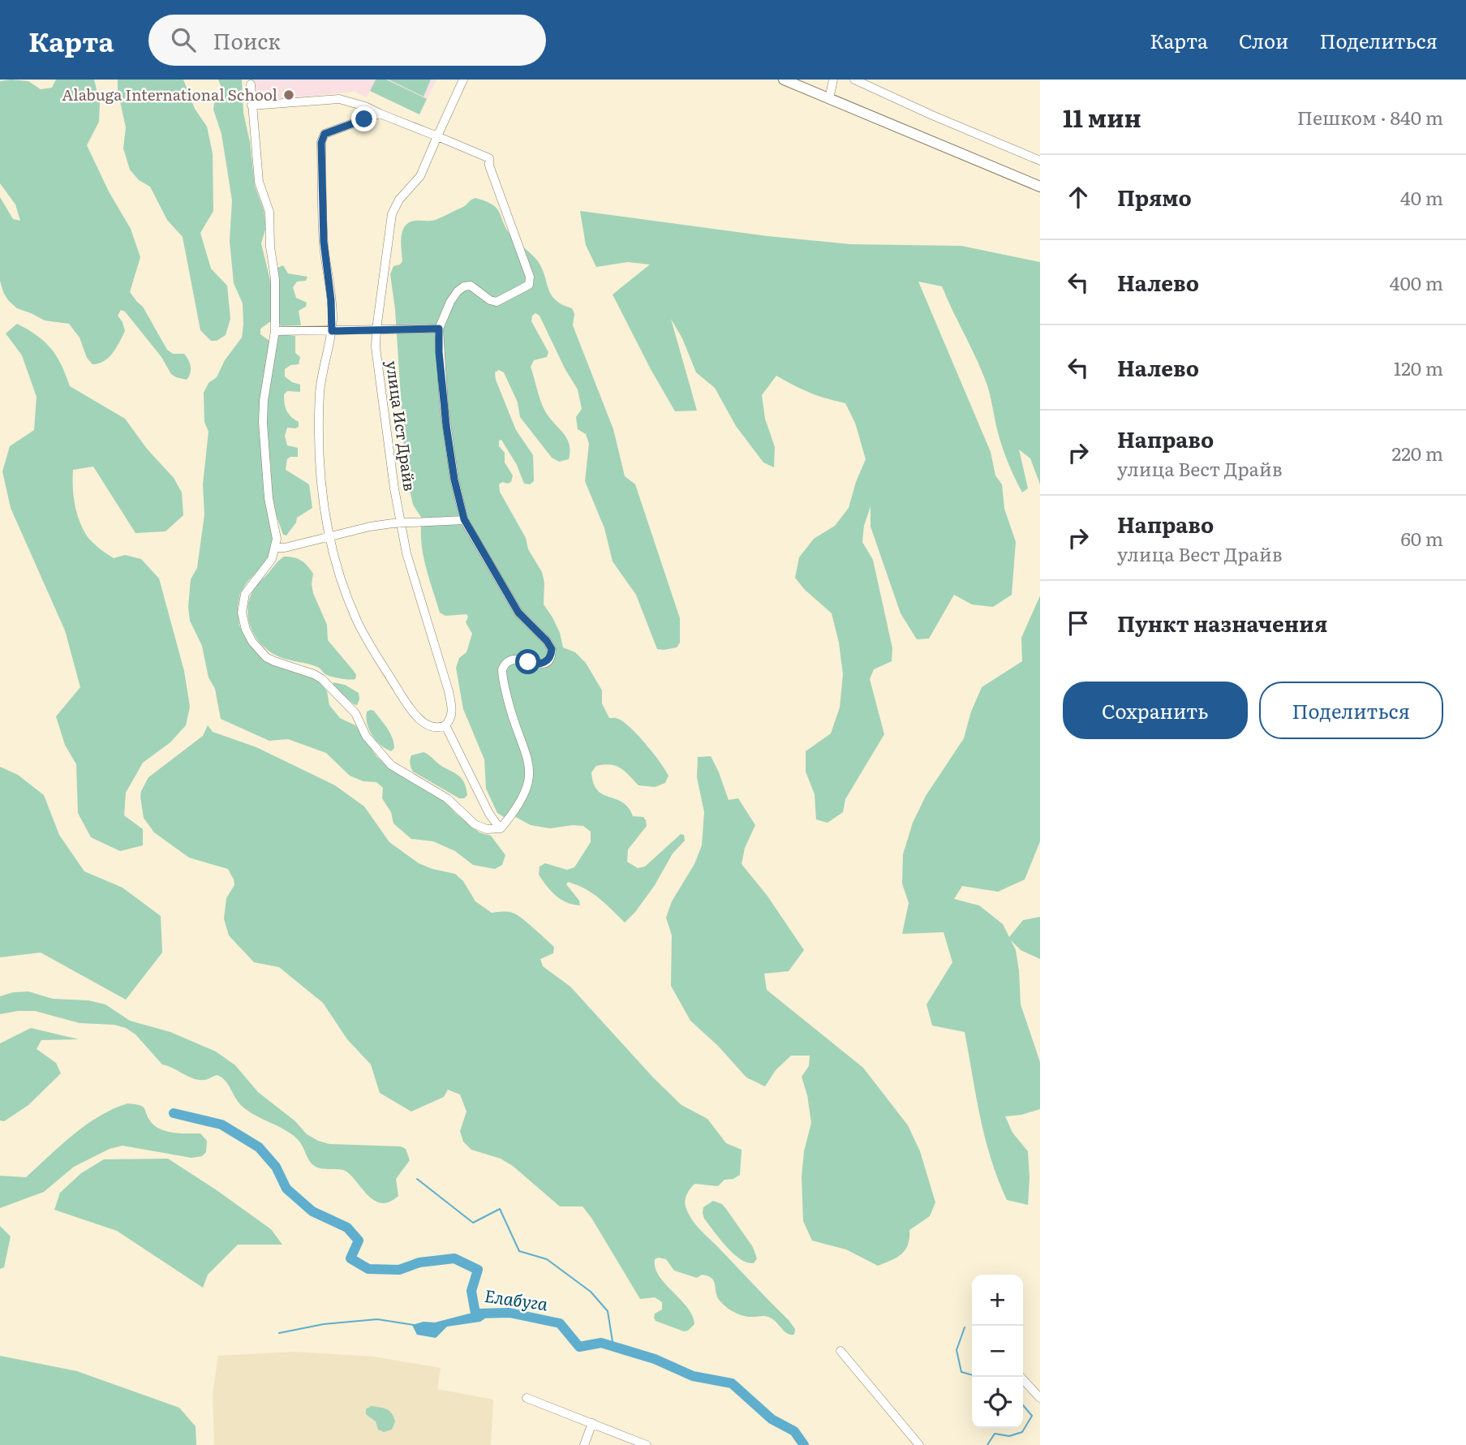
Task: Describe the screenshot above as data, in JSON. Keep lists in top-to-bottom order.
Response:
{
  "streets": {
    "street": ["улица Ист Драйв"]
  },
  "water": ["Елабуга"],
  "places": ["Alabuga International School"],
  "page": {
    "header": "Карта",
    "search": "Поиск",
    "nav": ["Карта", "Слои", "Поделиться"],
    "heading": ["11 мин", "Пешком · 840 m"],
    "list": [
      ["Прямо", "40 m"],
      ["Налево", "400 m"],
      ["Налево", "120 m"],
      ["Направо", "улица Вест Драйв", "220 m"],
      ["Направо", "улица Вест Драйв", "60 m"],
      "Пункт назначения"
    ],
    "buttons": ["Сохранить", "Поделиться"],
    "map_buttons": ["+", "−"]
  }
}
